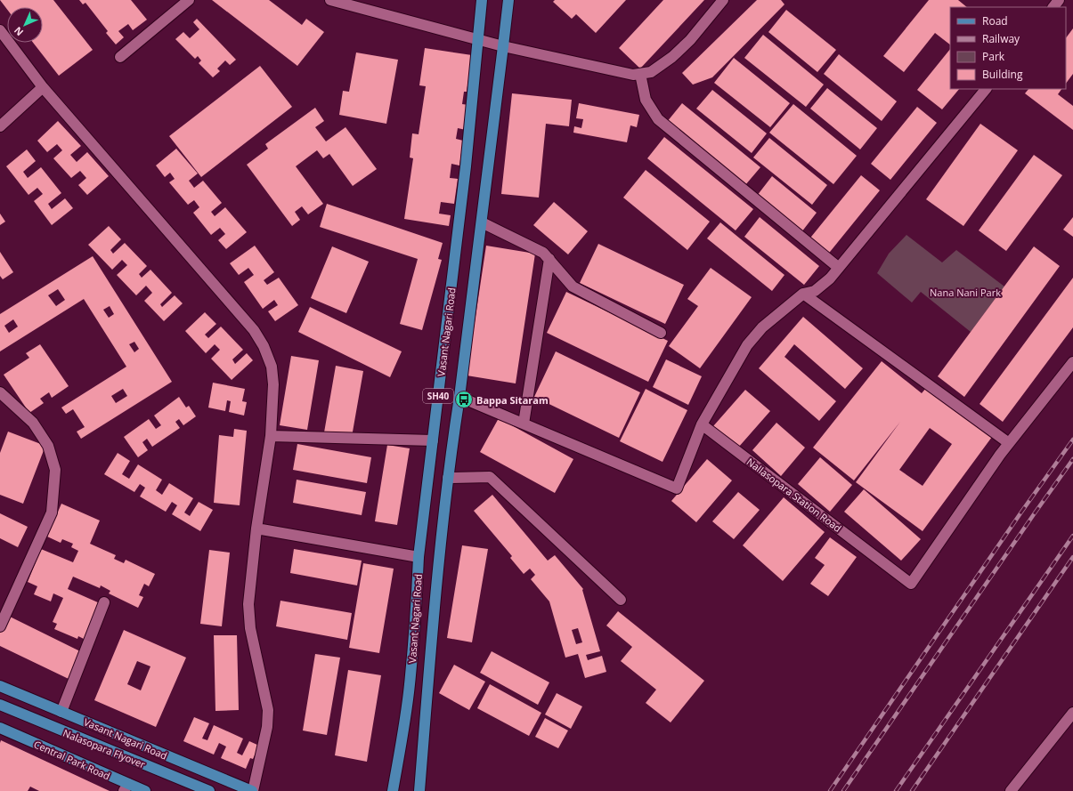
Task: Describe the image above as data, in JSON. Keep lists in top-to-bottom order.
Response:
{
  "streets": {
    "main road": [
      "Vasant Nagari Road",
      "SH40",
      "Nalasopara Flyover",
      "Central Park Road"
    ],
    "street": ["Nallasopara Station Road"]
  },
  "parks": ["Nana Nani Park"],
  "places": {
    "bus stop": ["Bappa Sitaram"]
  },
  "legend": [
    "Road",
    "Railway",
    "Park",
    "Building"
  ],
  "north": "bottom left"
}
